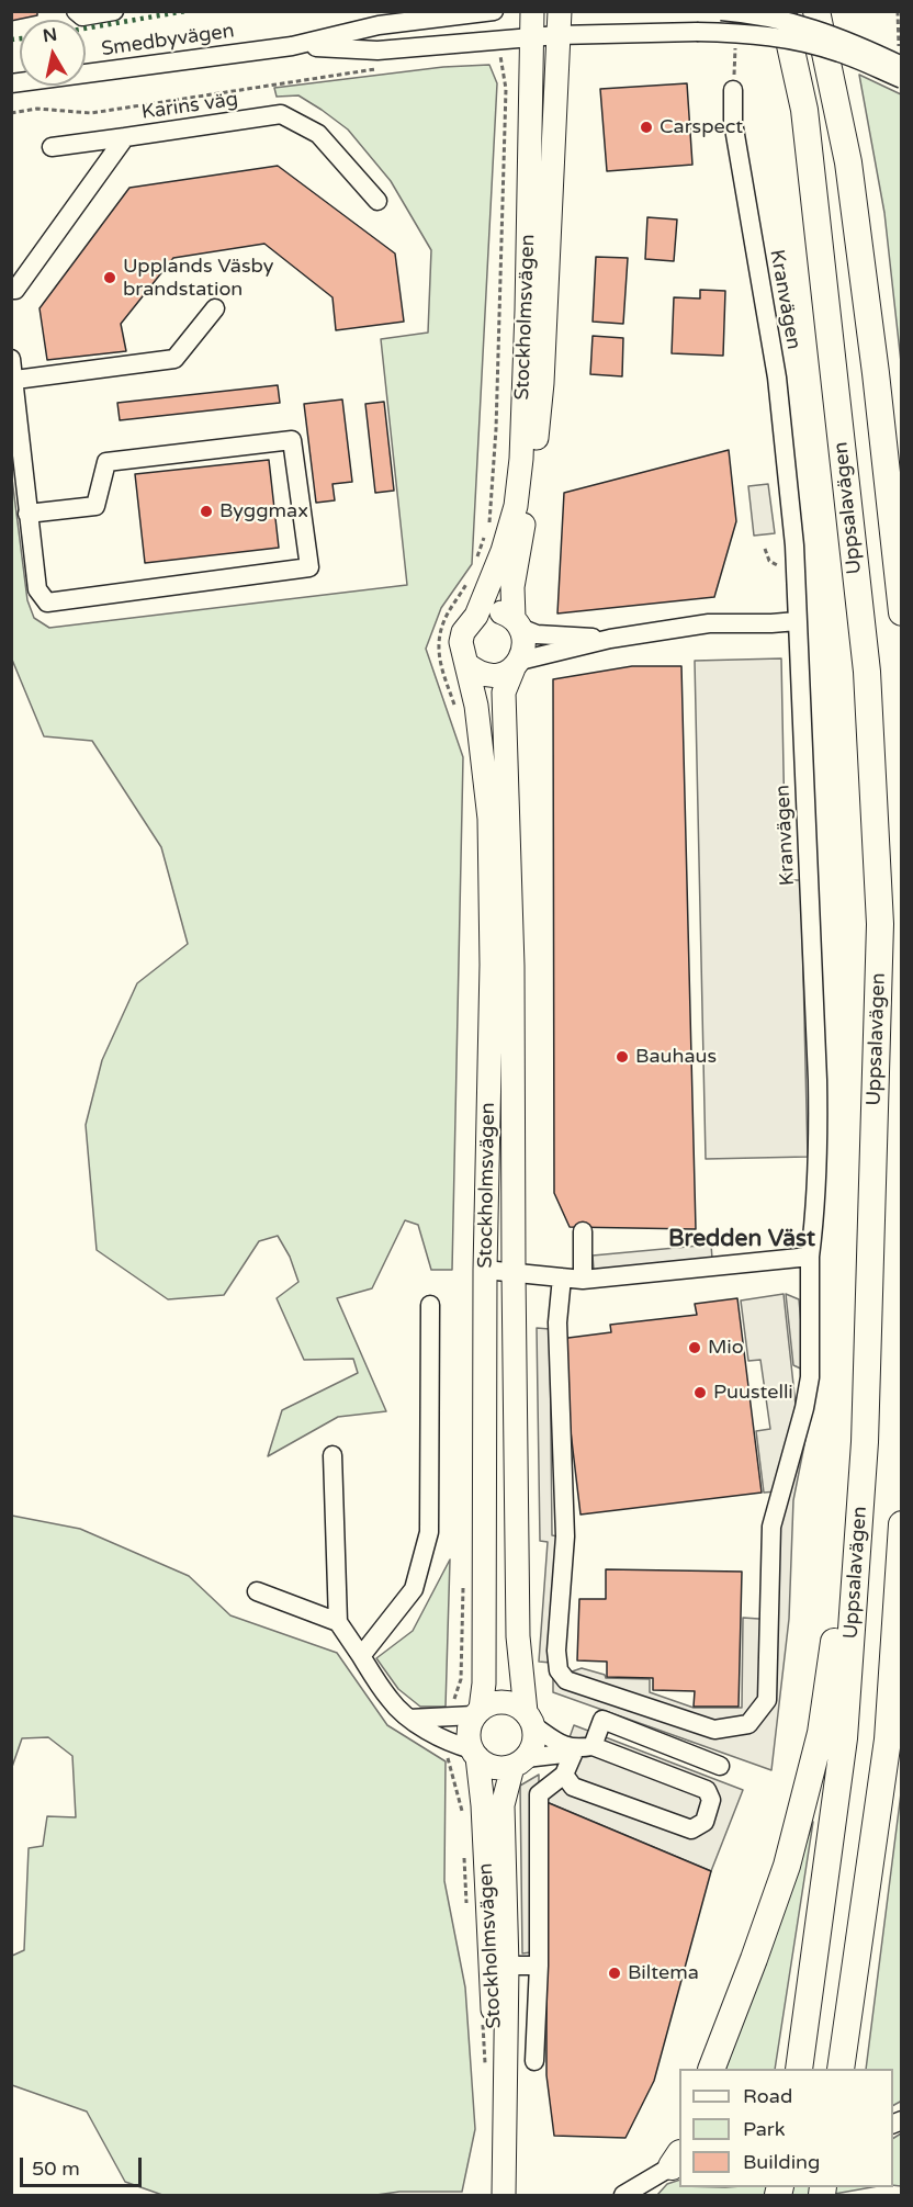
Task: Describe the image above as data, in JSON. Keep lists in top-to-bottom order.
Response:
{
  "streets": {
    "highway": ["Uppsalavägen"],
    "main road": ["Stockholmsvägen"],
    "street": ["Smedbyvägen", "Karins väg", "Kranvägen"]
  },
  "crossings": [
    ["Smedbyvägen", "Stockholmsvägen"]
  ],
  "districts": ["Bredden Väst"],
  "places": [
    "Carspect",
    "Upplands Väsby brandstation",
    "Byggmax",
    "Bauhaus",
    "Mio",
    "Puustelli",
    "Biltema"
  ],
  "legend": ["Road", "Park", "Building"],
  "scale_bar": "50 m",
  "north": "top"
}
